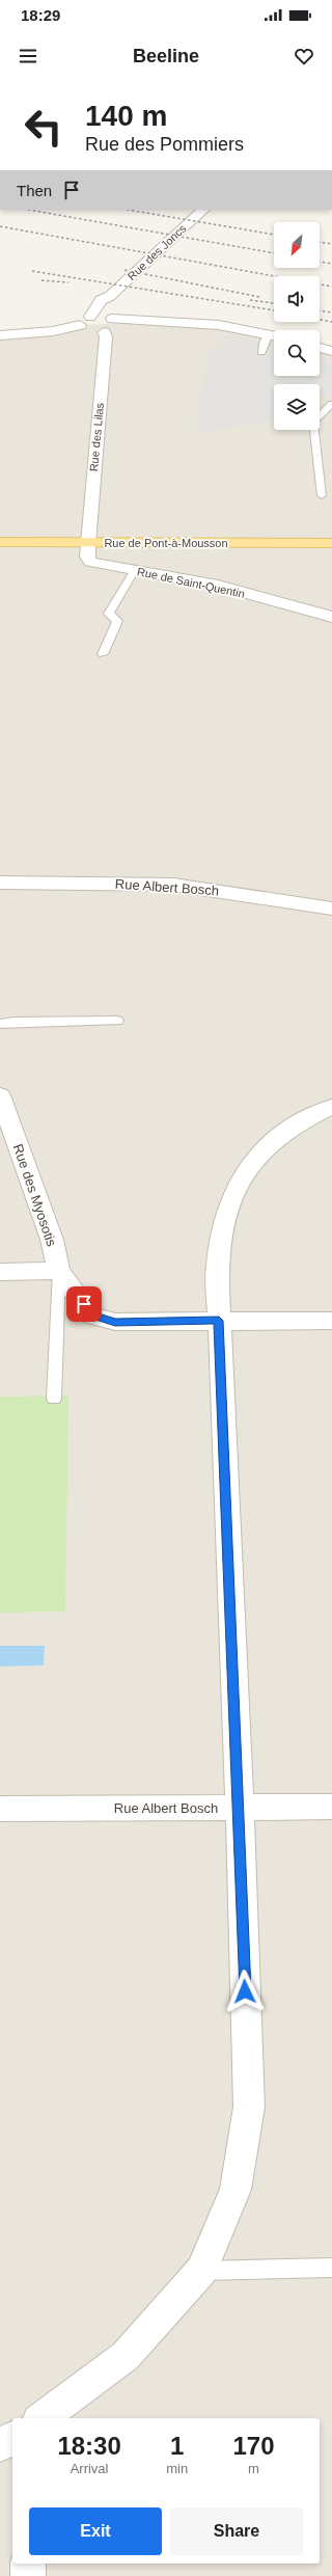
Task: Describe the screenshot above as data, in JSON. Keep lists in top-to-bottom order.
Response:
{
  "streets": {
    "main road": ["Rue de Pont-à-Mousson"],
    "street": [
      "Rue des Joncs",
      "Rue des Lilas",
      "Rue de Saint-Quentin",
      "Rue Albert Bosch",
      "Rue des Myosotis"
    ]
  },
  "crossings": [
    ["Rue des Lilas", "Rue de Pont-à-Mousson"],
    ["Rue des Lilas", "Rue de Saint-Quentin"],
    ["Rue de Pont-à-Mousson", "Rue de Saint-Quentin"]
  ],
  "north": "bottom left",
  "page": {
    "status": "18:29",
    "header": "Beeline",
    "turn": ["140 m", "Rue des Pommiers"],
    "then": "Then",
    "eta": [
      "18:30",
      "Arrival",
      "1",
      "min",
      "170",
      "m"
    ],
    "buttons": ["Exit", "Share"]
  }
}
